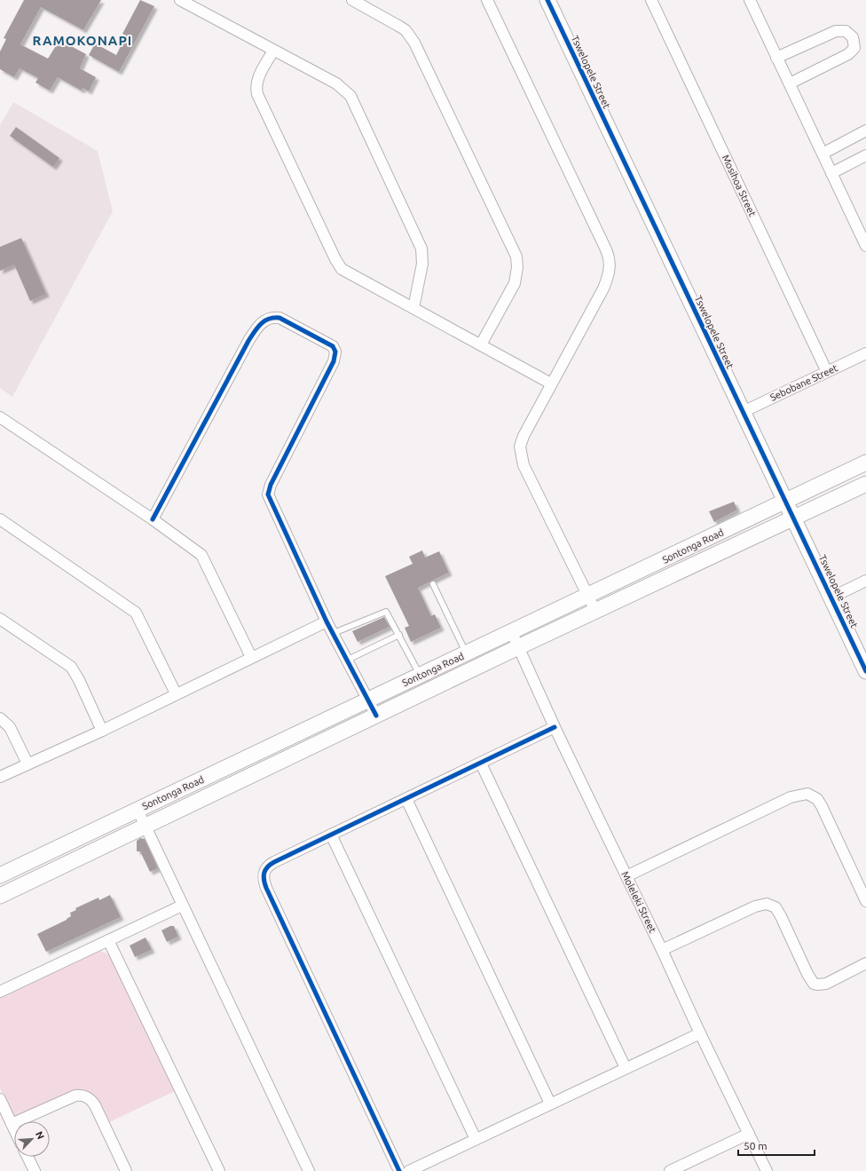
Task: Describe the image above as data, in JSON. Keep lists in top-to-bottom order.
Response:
{
  "streets": {
    "main road": ["Tswelopele Street", "Sontonga Road"],
    "street": ["Mosihoa Street", "Sebobane Street", "Moleleki Street"]
  },
  "crossings": [
    ["Tswelopele Street", "Sebobane Street"],
    ["Tswelopele Street", "Sontonga Road"],
    ["Mosihoa Street", "Sebobane Street"],
    ["Sontonga Road", "Moleleki Street"]
  ],
  "districts": ["RAMOKONAPI"],
  "scale_bar": "50 m",
  "north": "top right"
}
